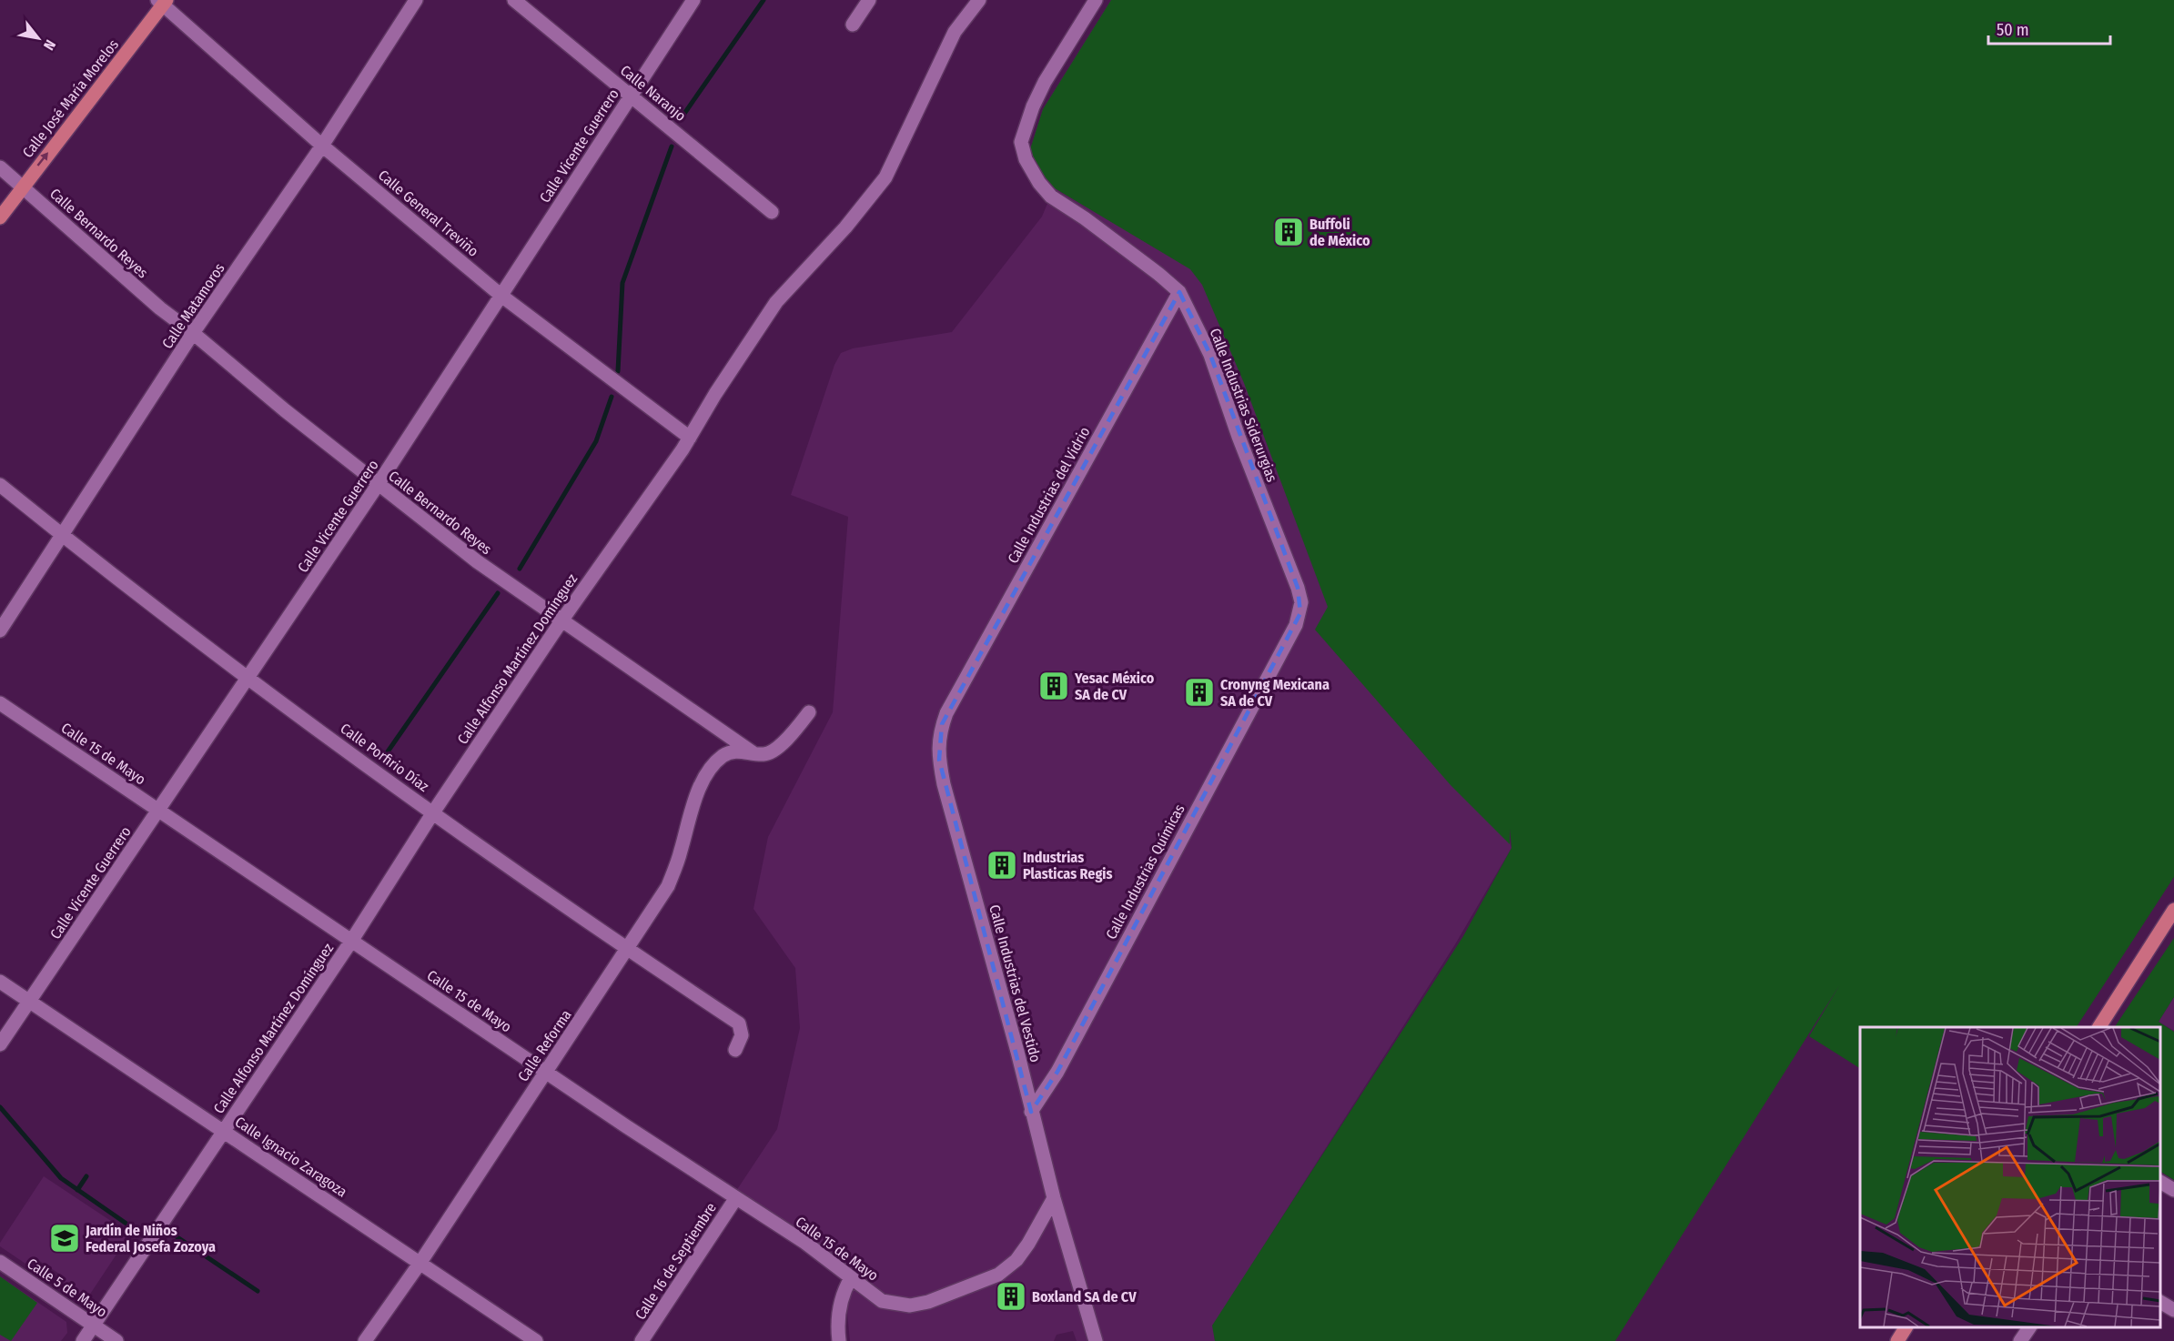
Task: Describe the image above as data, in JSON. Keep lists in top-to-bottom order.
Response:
{
  "streets": {
    "main road": ["Calle José María Morelos"],
    "street": [
      "Calle Naranjo",
      "Calle Vicente Guerrero",
      "Calle General Treviño",
      "Calle Bernardo Reyes",
      "Calle Matamoros",
      "Calle Industrias Siderurgias",
      "Calle Industrias del Vidrio",
      "Calle Alfonso Martínez Domínguez",
      "Calle 15 de Mayo",
      "Calle Porfirio Díaz",
      "Calle Industrias Químicas",
      "Calle Industrias del Vestido",
      "Calle Reforma",
      "Calle Ignacio Zaragoza",
      "Calle 16 de Septiembre",
      "Calle 5 de Mayo"
    ]
  },
  "crossings": [
    ["Calle Naranjo", "Calle Vicente Guerrero"],
    ["Calle José María Morelos", "Calle General Treviño"],
    ["Calle José María Morelos", "Calle Bernardo Reyes"],
    ["Calle Vicente Guerrero", "Calle General Treviño"],
    ["Calle Vicente Guerrero", "Calle Bernardo Reyes"],
    ["Calle Vicente Guerrero", "Calle 15 de Mayo"],
    ["Calle Vicente Guerrero", "Calle Porfirio Díaz"],
    ["Calle Vicente Guerrero", "Calle Ignacio Zaragoza"],
    ["Calle General Treviño", "Calle Matamoros"],
    ["Calle General Treviño", "Calle Alfonso Martínez Domínguez"],
    ["Calle Bernardo Reyes", "Calle Matamoros"],
    ["Calle Bernardo Reyes", "Calle Alfonso Martínez Domínguez"],
    ["Calle Bernardo Reyes", "Calle Reforma"],
    ["Calle Matamoros", "Calle Porfirio Díaz"],
    ["Calle Industrias Siderurgias", "Calle Industrias del Vidrio"],
    ["Calle Industrias Siderurgias", "Calle Industrias Químicas"],
    ["Calle Industrias del Vidrio", "Calle Industrias del Vestido"],
    ["Calle Alfonso Martínez Domínguez", "Calle 15 de Mayo"],
    ["Calle Alfonso Martínez Domínguez", "Calle Porfirio Díaz"],
    ["Calle Alfonso Martínez Domínguez", "Calle Ignacio Zaragoza"],
    ["Calle Alfonso Martínez Domínguez", "Calle 5 de Mayo"],
    ["Calle 15 de Mayo", "Calle Industrias del Vestido"],
    ["Calle 15 de Mayo", "Calle Reforma"],
    ["Calle 15 de Mayo", "Calle 16 de Septiembre"],
    ["Calle Porfirio Díaz", "Calle Reforma"],
    ["Calle Industrias Químicas", "Calle Industrias del Vestido"],
    ["Calle Reforma", "Calle Ignacio Zaragoza"]
  ],
  "one_way": ["Calle José María Morelos"],
  "places": {
    "building": [
      "Buffoli de México",
      "Yesac México SA de CV",
      "Cronyng Mexicana SA de CV",
      "Industrias Plasticas Regis",
      "Boxland SA de CV"
    ],
    "school or university": ["Jardín de Niños Federal Josefa Zozoya"]
  },
  "scale_bar": "50 m",
  "north": "bottom right"
}
